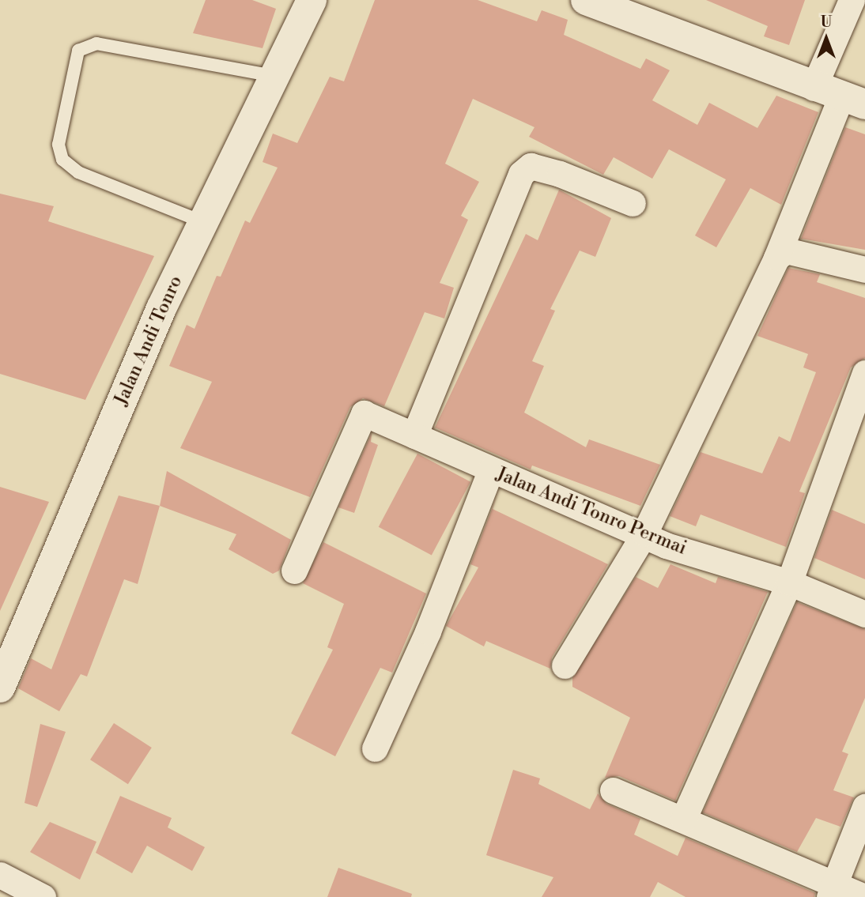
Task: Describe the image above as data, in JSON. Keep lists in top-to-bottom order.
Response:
{
  "streets": {
    "street": ["Jalan Andi Tonro", "Jalan Andi Tonro Permai"]
  },
  "north": "top"
}
